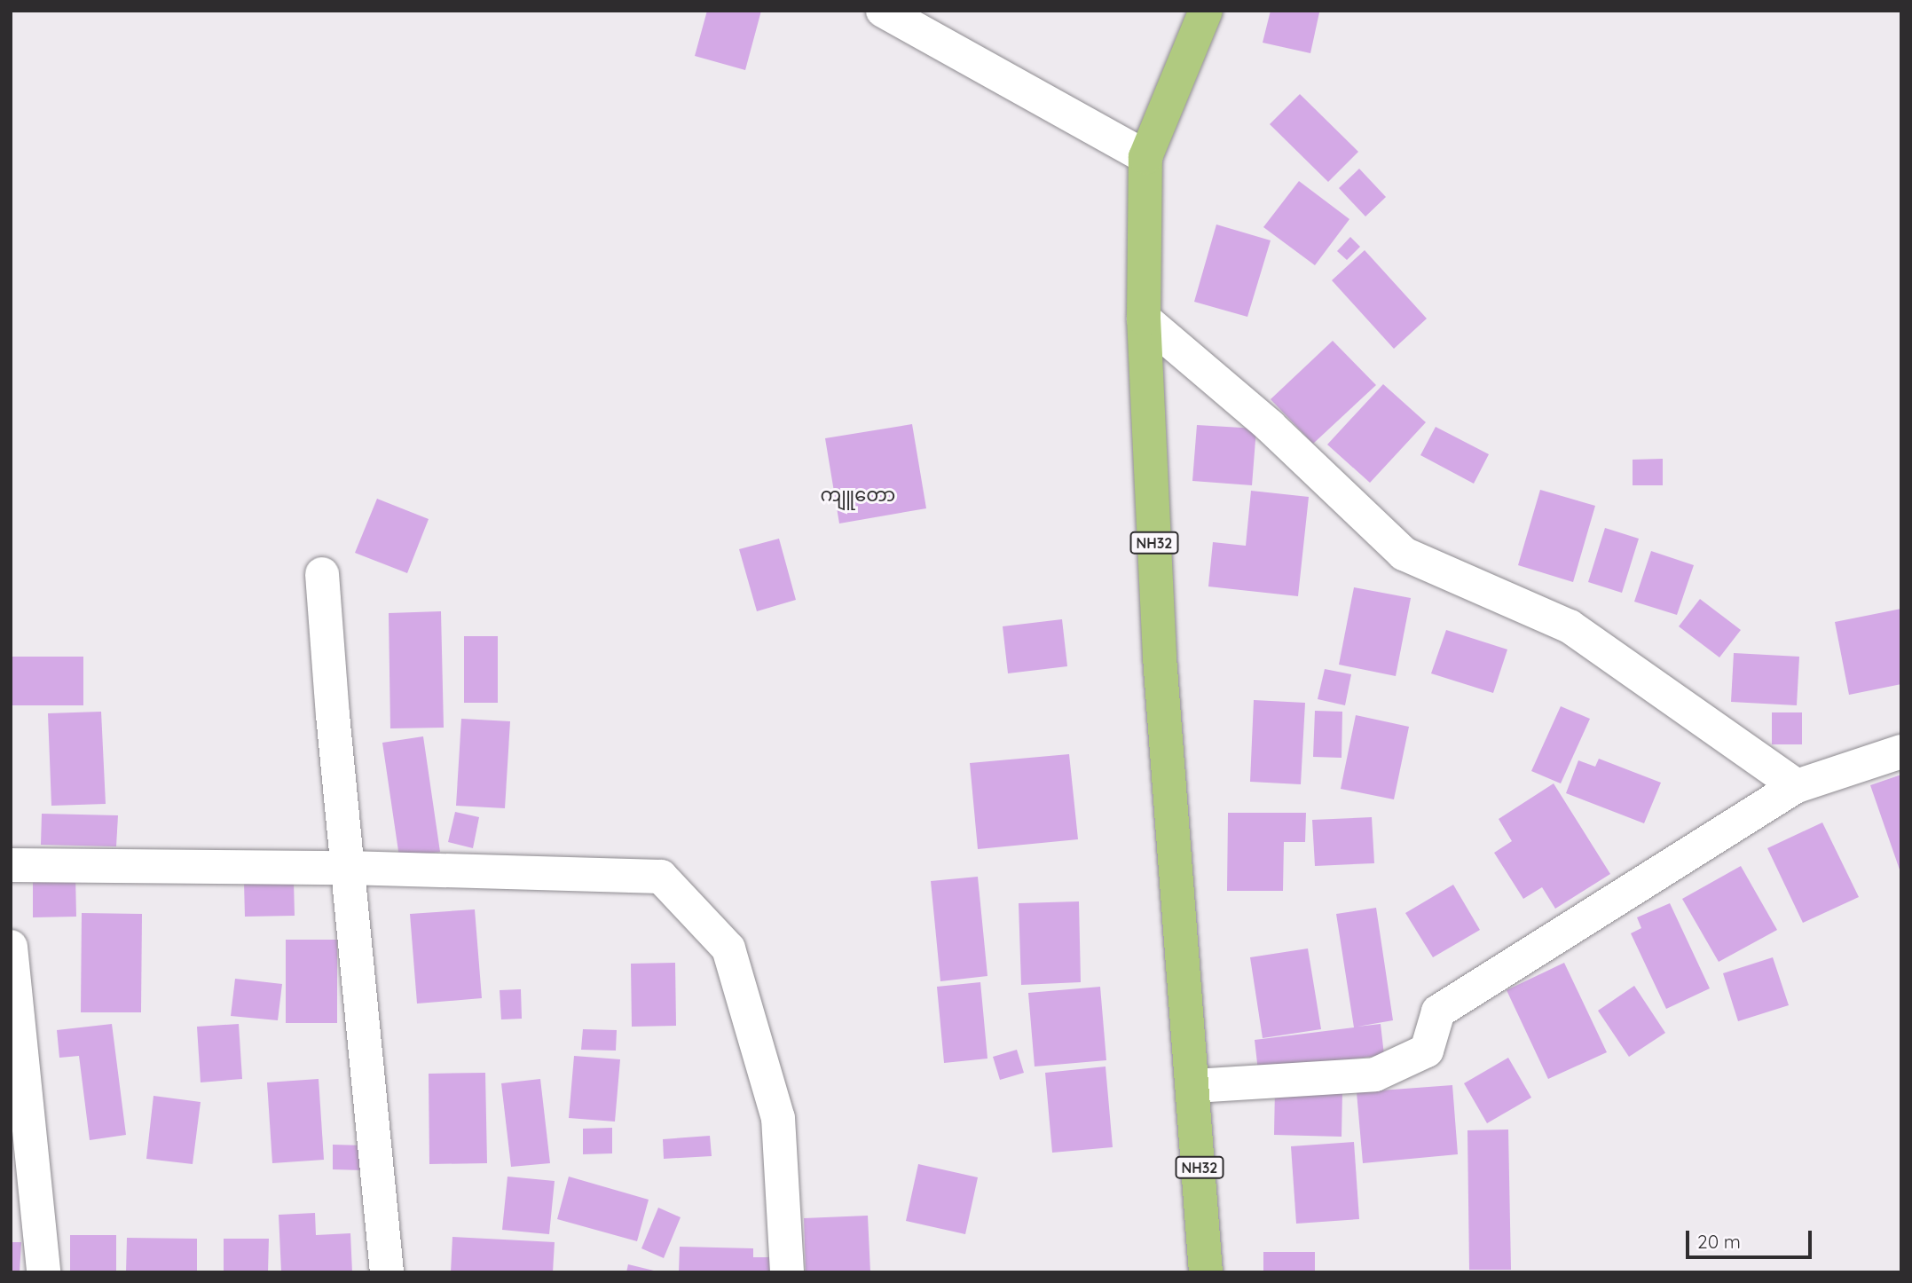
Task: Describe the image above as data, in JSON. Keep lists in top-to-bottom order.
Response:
{
  "streets": {
    "highway": ["NH32"]
  },
  "districts": ["ကျူတော"],
  "scale_bar": "20 m"
}
